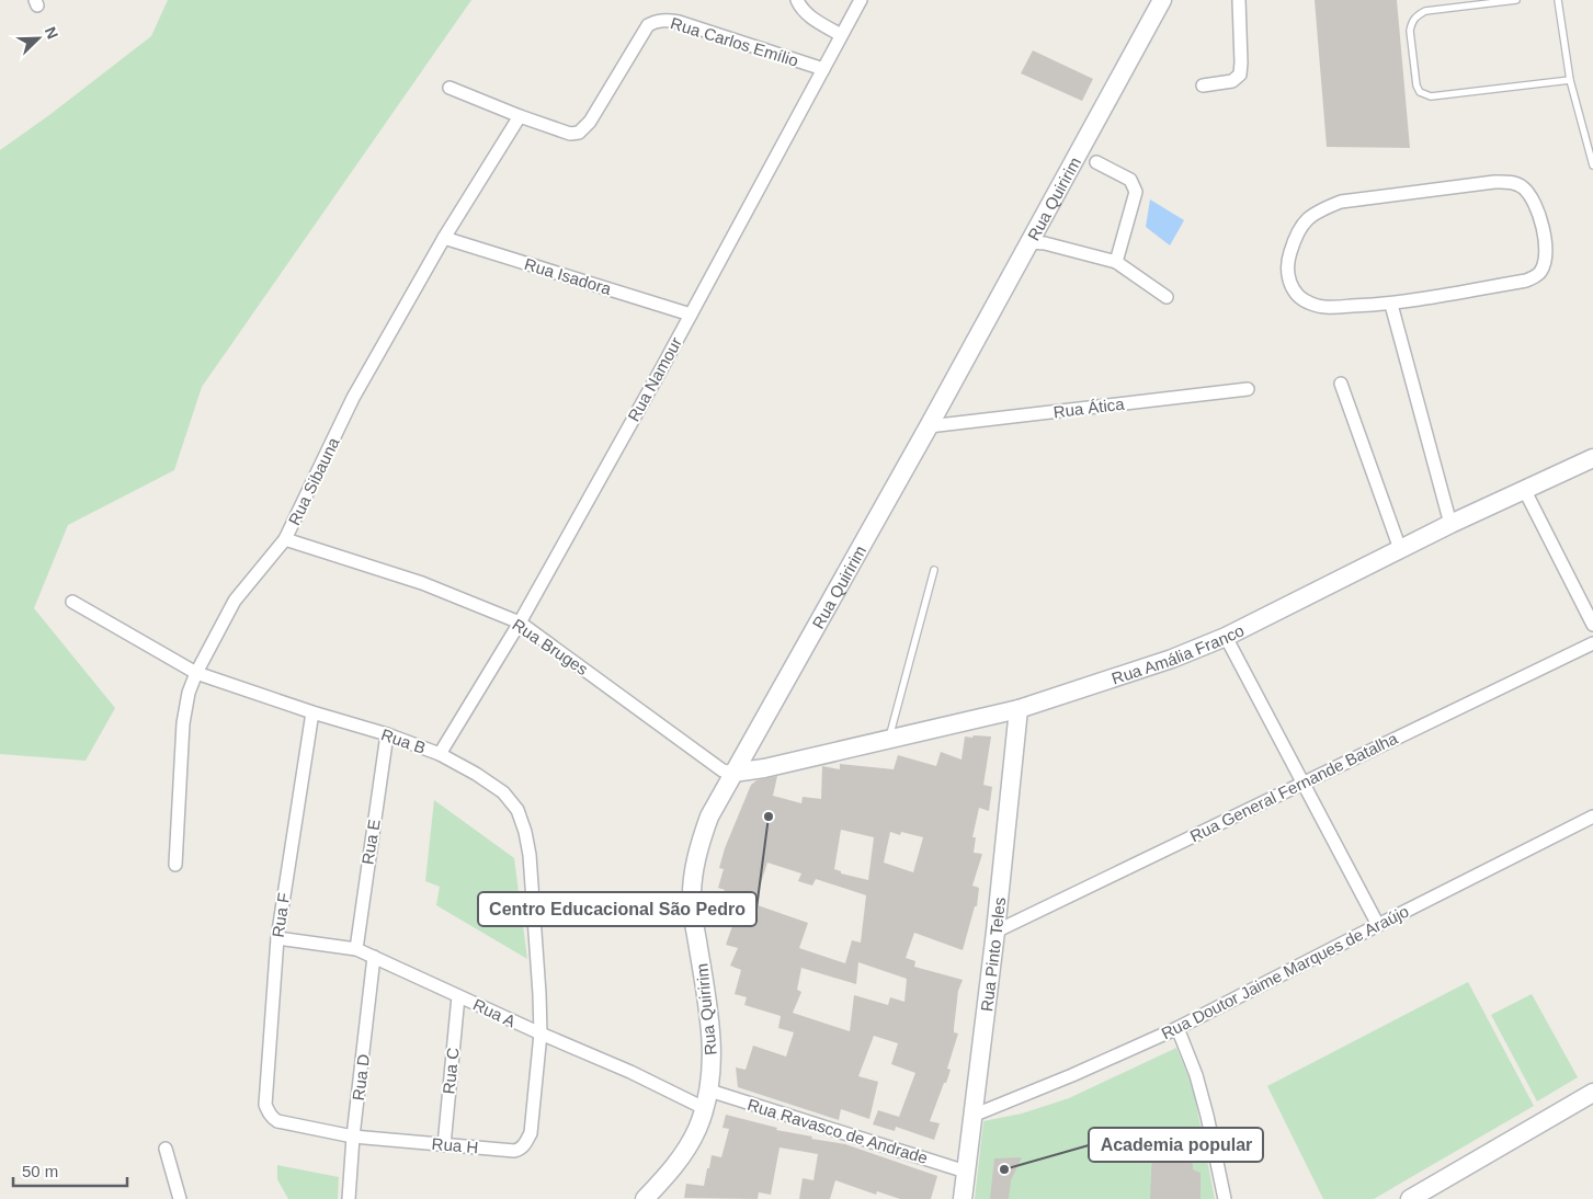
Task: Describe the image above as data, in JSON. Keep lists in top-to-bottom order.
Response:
{
  "streets": {
    "street": [
      "Rua Carlos Emílio",
      "Rua Quiririm",
      "Rua Isadora",
      "Rua Namour",
      "Rua Ática",
      "Rua Sibauna",
      "Rua Bruges",
      "Rua Amália Franco",
      "Rua B",
      "Rua General Fernande Batalha",
      "Rua E",
      "Rua F",
      "Rua Pinto Teles",
      "Rua Doutor Jaime Marques de Araújo",
      "Rua A",
      "Rua C",
      "Rua D",
      "Rua Ravasco de Andrade",
      "Rua H"
    ]
  },
  "crossings": [
    ["Rua Carlos Emílio", "Rua Namour"],
    ["Rua Carlos Emílio", "Rua Sibauna"],
    ["Rua Quiririm", "Rua Ática"],
    ["Rua Quiririm", "Rua Bruges"],
    ["Rua Quiririm", "Rua Amália Franco"],
    ["Rua Quiririm", "Rua A"],
    ["Rua Quiririm", "Rua Ravasco de Andrade"],
    ["Rua Isadora", "Rua Namour"],
    ["Rua Isadora", "Rua Sibauna"],
    ["Rua Namour", "Rua Bruges"],
    ["Rua Namour", "Rua B"],
    ["Rua Sibauna", "Rua Bruges"],
    ["Rua Sibauna", "Rua B"],
    ["Rua Bruges", "Rua Amália Franco"],
    ["Rua Amália Franco", "Rua Pinto Teles"],
    ["Rua B", "Rua E"],
    ["Rua B", "Rua F"],
    ["Rua B", "Rua A"],
    ["Rua B", "Rua H"],
    ["Rua General Fernande Batalha", "Rua Pinto Teles"],
    ["Rua E", "Rua A"],
    ["Rua F", "Rua A"],
    ["Rua F", "Rua H"],
    ["Rua Pinto Teles", "Rua Doutor Jaime Marques de Araújo"],
    ["Rua Pinto Teles", "Rua Ravasco de Andrade"],
    ["Rua A", "Rua C"],
    ["Rua A", "Rua D"],
    ["Rua A", "Rua H"],
    ["Rua C", "Rua H"],
    ["Rua D", "Rua H"]
  ],
  "places": ["Centro Educacional São Pedro", "Academia popular"],
  "scale_bar": "50 m",
  "north": "top right"
}
